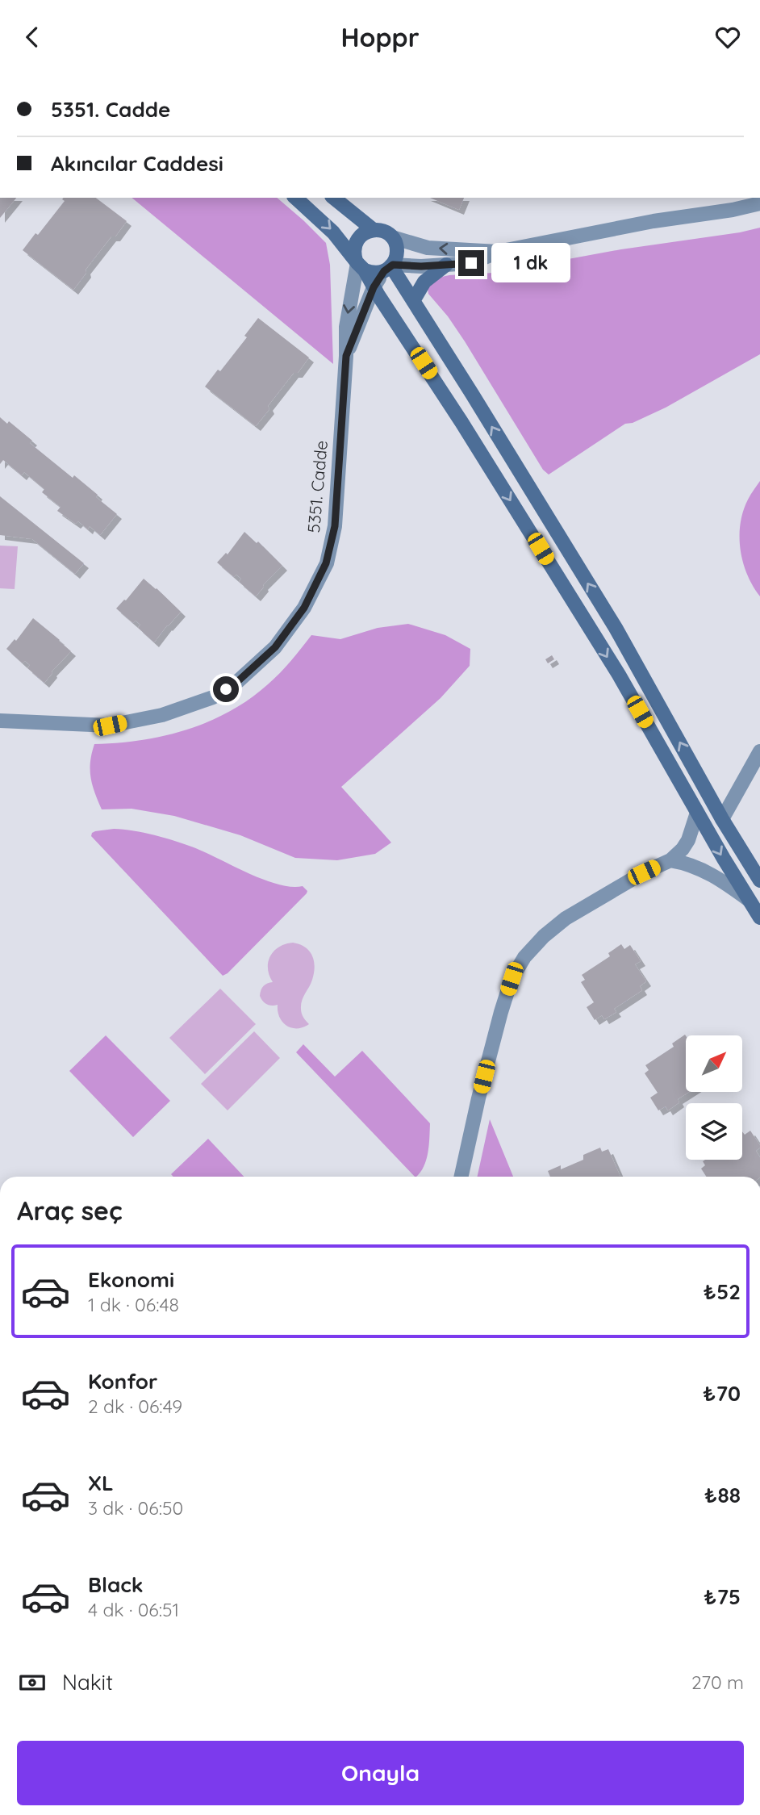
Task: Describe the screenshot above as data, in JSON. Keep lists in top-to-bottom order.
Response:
{
  "streets": {
    "street": ["5351. Cadde"]
  },
  "north": "top right",
  "page": {
    "header": "Hoppr",
    "banner": ["5351. Cadde", "Akıncılar Caddesi"],
    "bubble": "1 dk",
    "heading": "Araç seç",
    "list": [
      {
        "name": "Ekonomi",
        "note": "1 dk · 06:48",
        "value": "₺52"
      },
      {
        "name": "Konfor",
        "note": "2 dk · 06:49",
        "value": "₺70"
      },
      {
        "name": "XL",
        "note": "3 dk · 06:50",
        "value": "₺88"
      },
      {
        "name": "Black",
        "note": "4 dk · 06:51",
        "value": "₺75"
      }
    ],
    "pay": ["Nakit", "270 m"],
    "buttons": "Onayla"
  }
}
